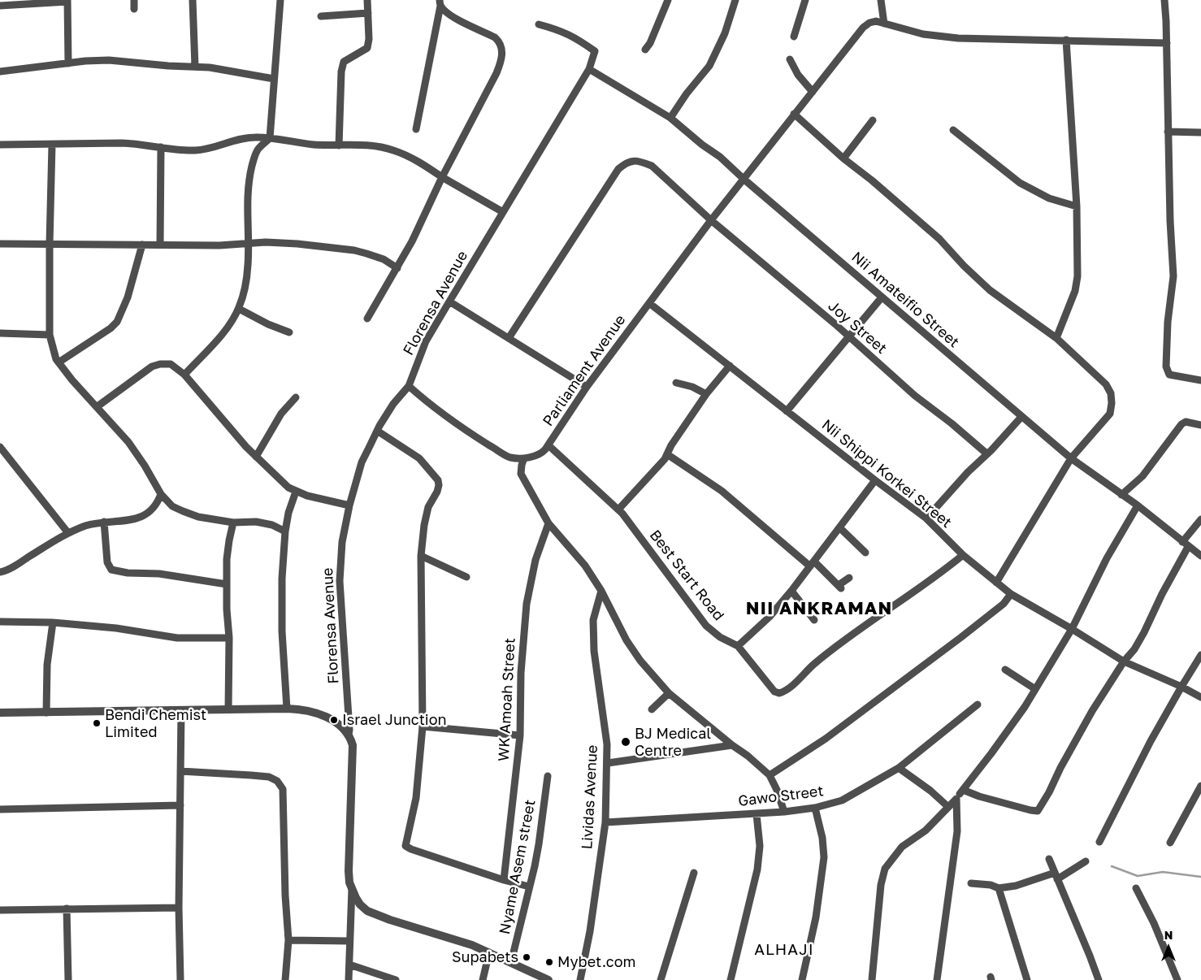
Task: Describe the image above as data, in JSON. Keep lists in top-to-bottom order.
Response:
{
  "streets": {
    "street": [
      "Nii Amateifio Street",
      "Florensa Avenue",
      "Joy Street",
      "Parliament Avenue",
      "Nii Shippi Korkei Street",
      "Best Start Road",
      "WK Amoah Street",
      "Gawo Street",
      "Lividas Avenue",
      "Nyame Asem street"
    ]
  },
  "crossings": [
    ["Nii Amateifio Street", "Florensa Avenue"],
    ["Nii Amateifio Street", "Parliament Avenue"],
    ["Joy Street", "Parliament Avenue"],
    ["Parliament Avenue", "Nii Shippi Korkei Street"],
    ["Parliament Avenue", "Best Start Road"],
    ["Nii Shippi Korkei Street", "Best Start Road"],
    ["Gawo Street", "Lividas Avenue"]
  ],
  "districts": ["NII ANKRAMAN", "ALHAJI"],
  "places": [
    "Israel Junction",
    "Bendi Chemist Limited",
    "BJ Medical Centre",
    "Supabets",
    "Mybet.com"
  ],
  "north": "top"
}
